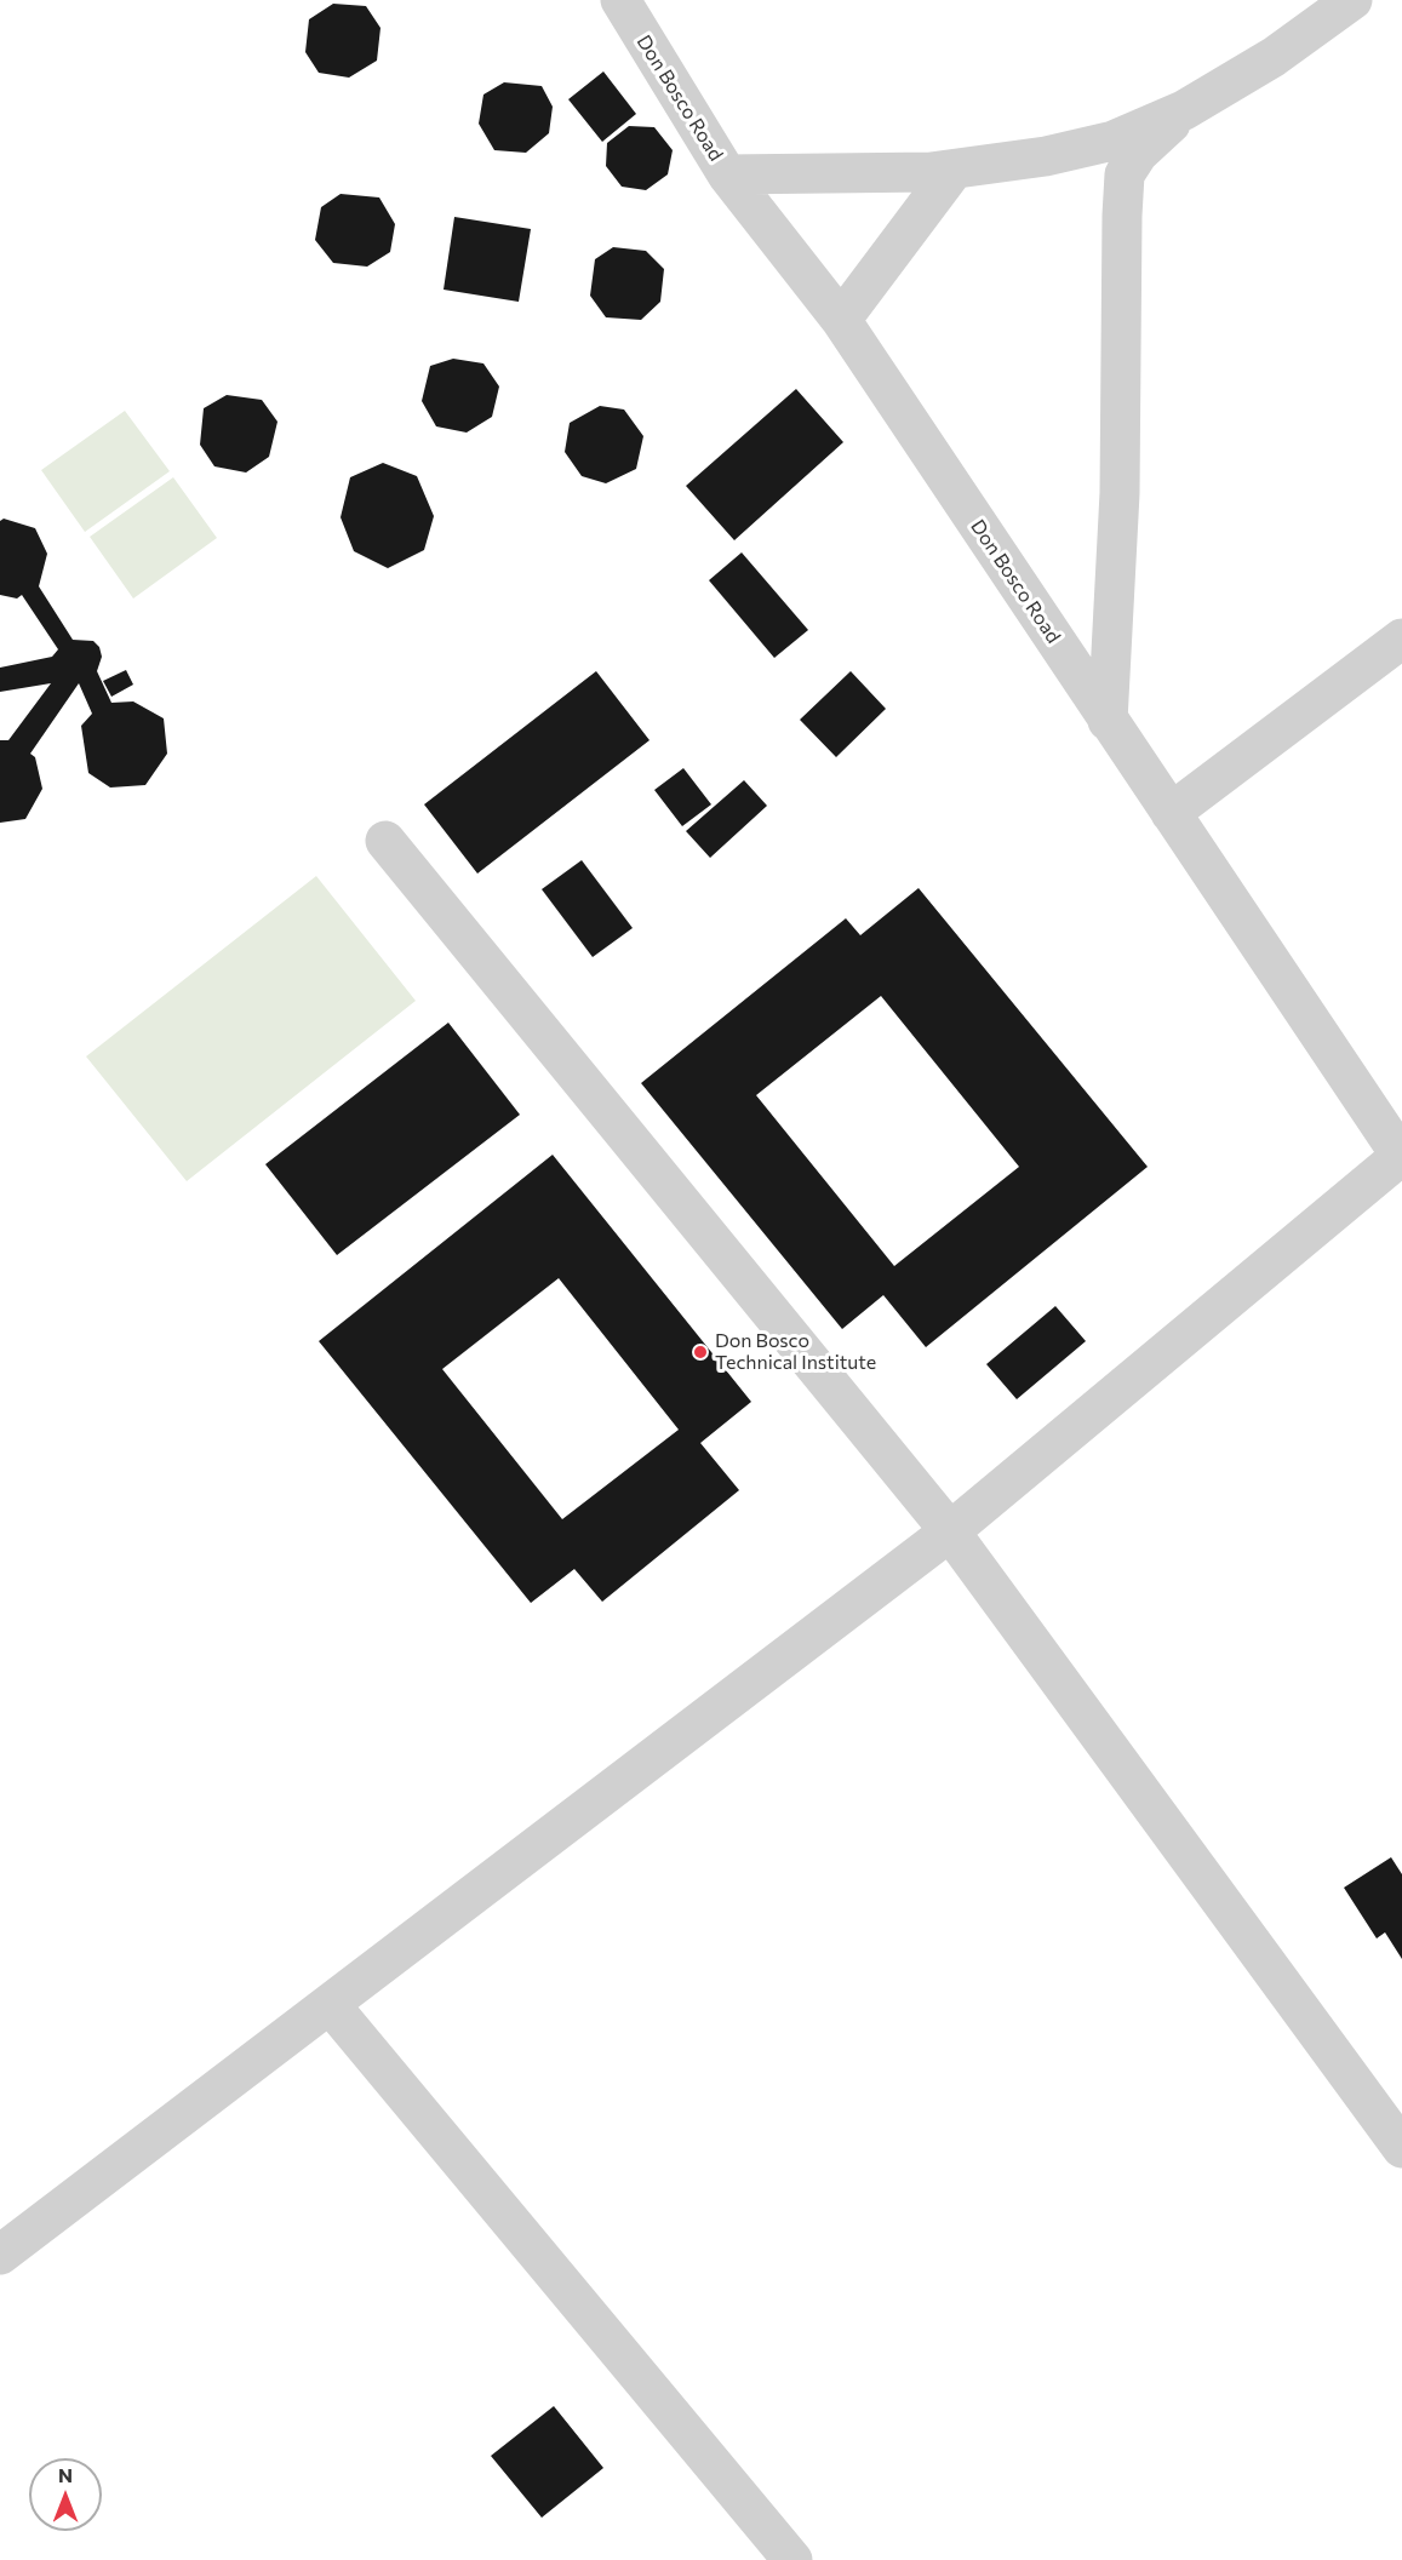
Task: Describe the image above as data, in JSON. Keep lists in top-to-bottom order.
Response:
{
  "streets": {
    "street": ["Don Bosco Road"]
  },
  "places": ["Don Bosco Technical Institute"],
  "north": "top"
}
